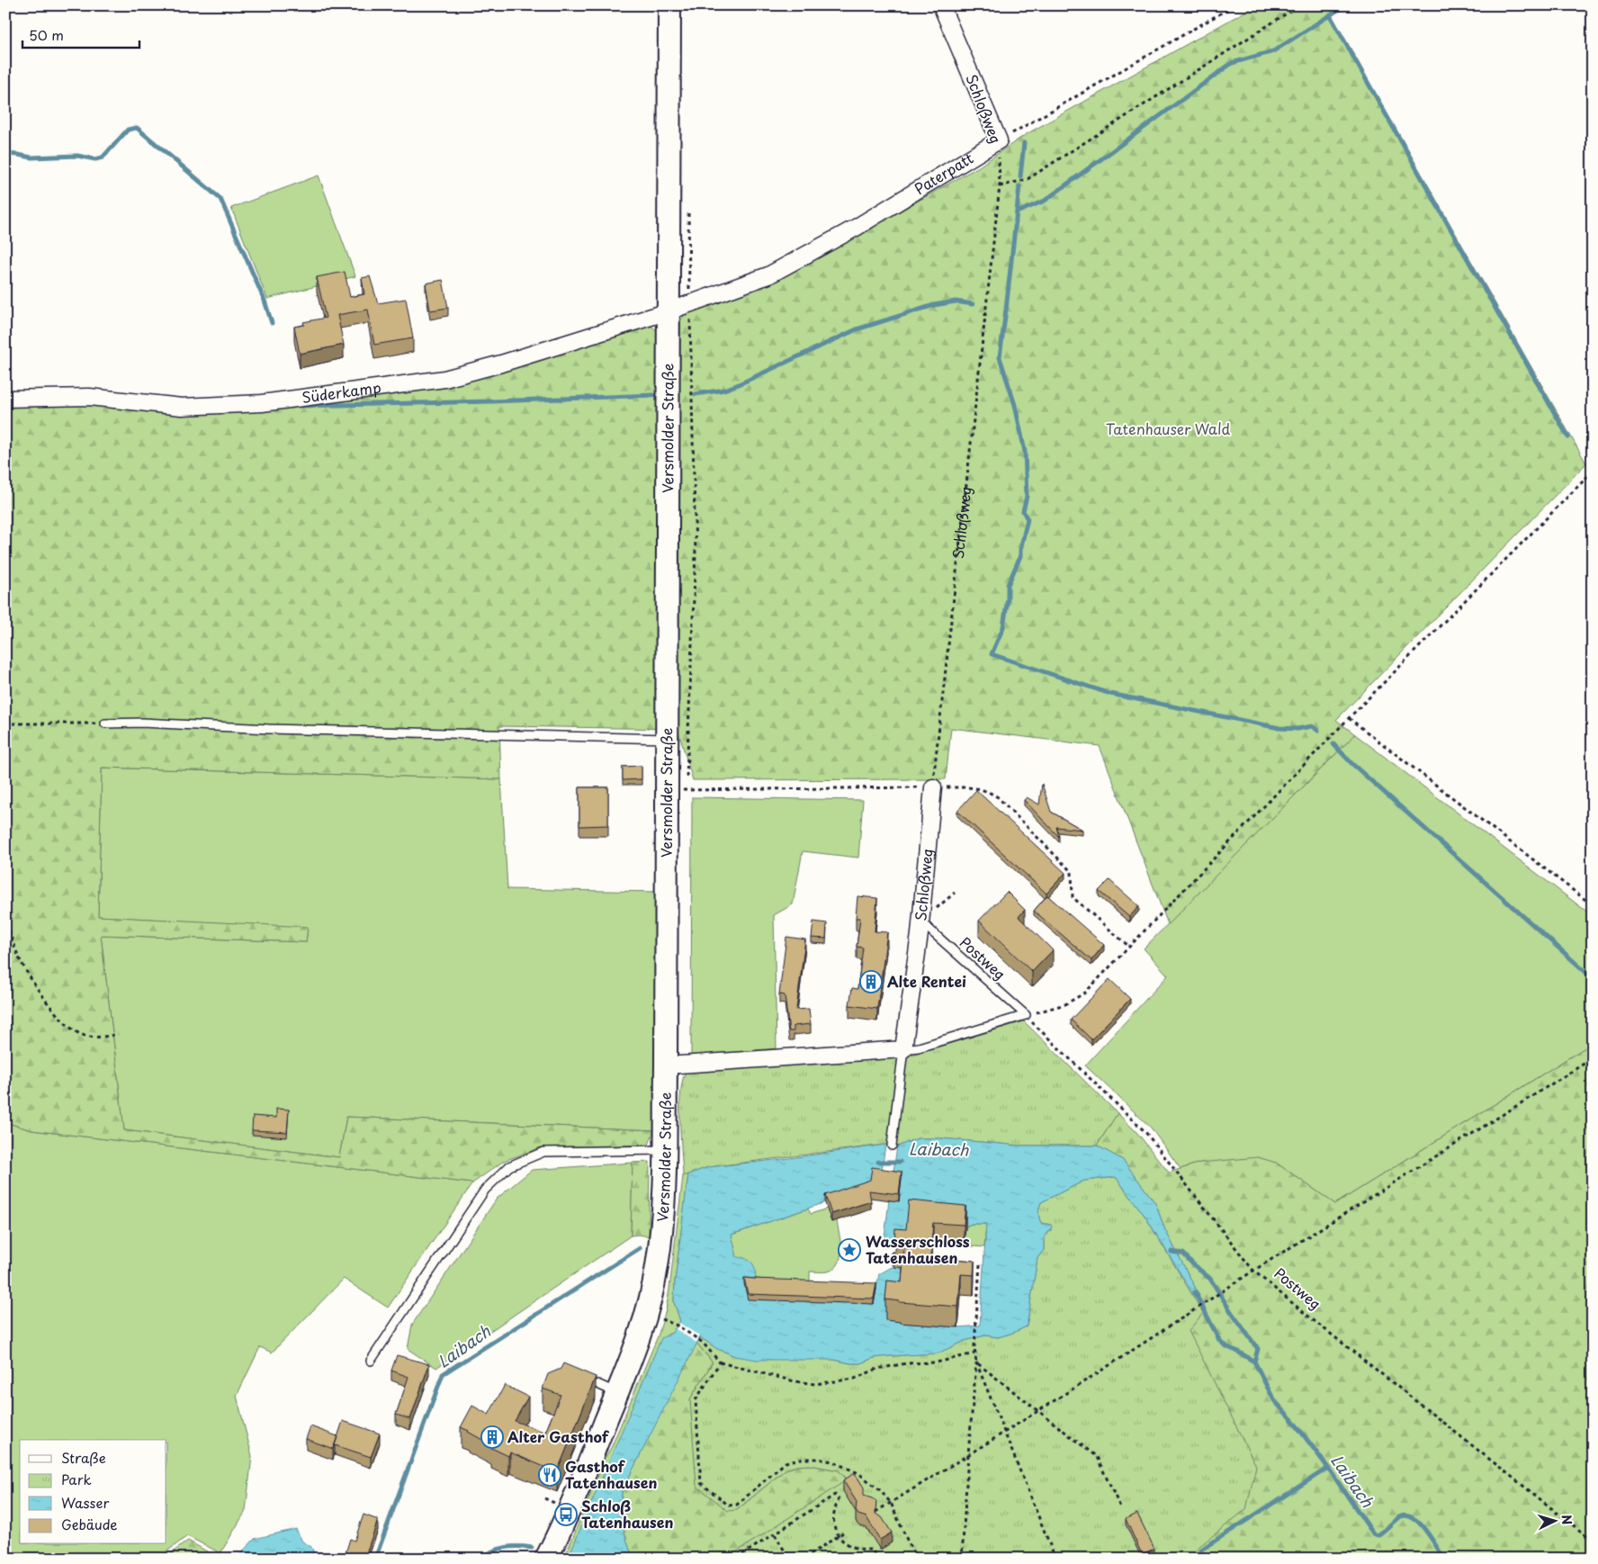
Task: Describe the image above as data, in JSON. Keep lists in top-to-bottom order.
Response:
{
  "streets": {
    "main road": ["Versmolder Straße"],
    "street": ["Schloßweg", "Paterpatt", "Süderkamp"],
    "lane": ["Postweg"]
  },
  "crossings": [
    ["Schloßweg", "Paterpatt"],
    ["Schloßweg", "Postweg"],
    ["Paterpatt", "Süderkamp"],
    ["Paterpatt", "Versmolder Straße"],
    ["Süderkamp", "Versmolder Straße"]
  ],
  "water": ["Laibach"],
  "parks": ["Tatenhauser Wald"],
  "places": {
    "building": ["Alte Rentei", "Alter Gasthof"],
    "place": ["Wasserschloss Tatenhausen"],
    "restaurant": ["Gasthof Tatenhausen"],
    "bus stop": ["Schloß Tatenhausen"]
  },
  "legend": [
    "Straße",
    "Park",
    "Wasser",
    "Gebäude"
  ],
  "scale_bar": "50 m",
  "north": "right"
}
